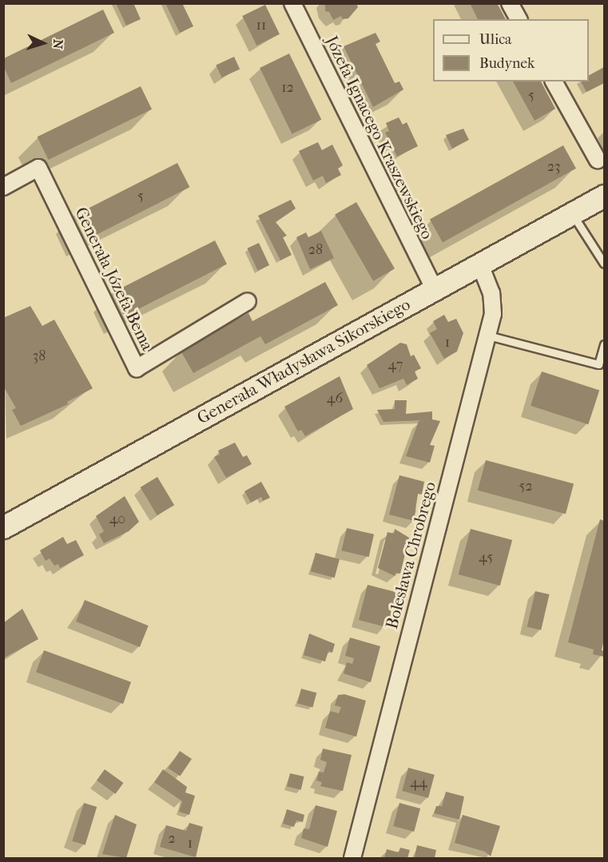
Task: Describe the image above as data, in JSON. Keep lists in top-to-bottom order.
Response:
{
  "streets": {
    "main road": ["Generała Władysława Sikorskiego"],
    "street": ["Józefa Ignacego Kraszewskiego", "Generała Józefa Bema", "Bolesława Chrobrego"]
  },
  "crossings": [
    ["Józefa Ignacego Kraszewskiego", "Generała Władysława Sikorskiego"],
    ["Generała Władysława Sikorskiego", "Bolesława Chrobrego"]
  ],
  "house_numbers": [
    "11",
    "12",
    "5",
    "23",
    "5",
    "28",
    "1",
    "38",
    "47",
    "46",
    "52",
    "40",
    "45",
    "44",
    "2",
    "1"
  ],
  "legend": ["Ulica", "Budynek"],
  "north": "right"
}
